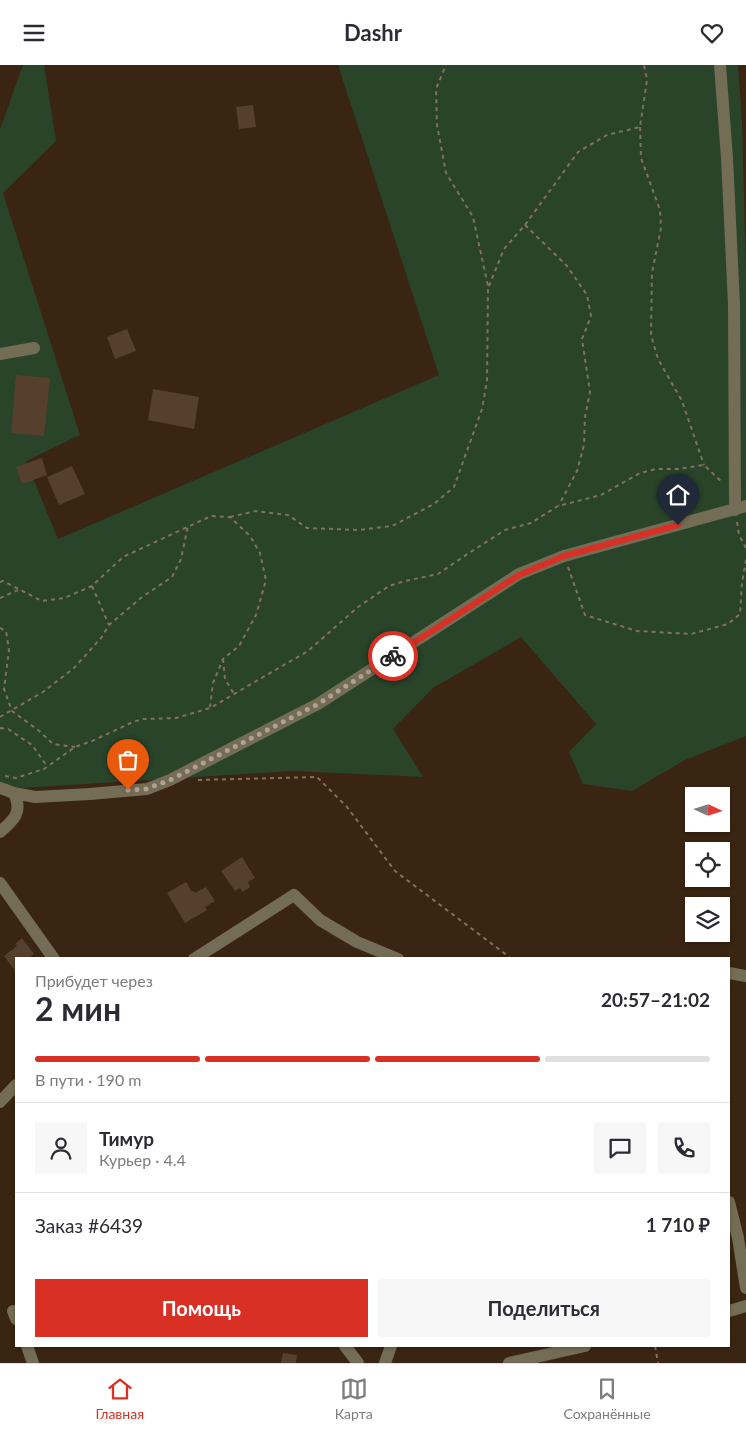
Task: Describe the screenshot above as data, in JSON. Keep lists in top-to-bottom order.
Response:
{
  "north": "right",
  "page": {
    "header": "Dashr",
    "heading": ["2 мин", "Прибудет через", "20:57–21:02"],
    "panel": [
      "Тимур",
      "Курьер · 4.4",
      "Заказ #6439",
      "1 710 ₽"
    ],
    "bar": "В пути · 190 m",
    "buttons": ["Помощь", "Поделиться"],
    "tabs": ["Главная", "Карта", "Сохранённые"]
  }
}
